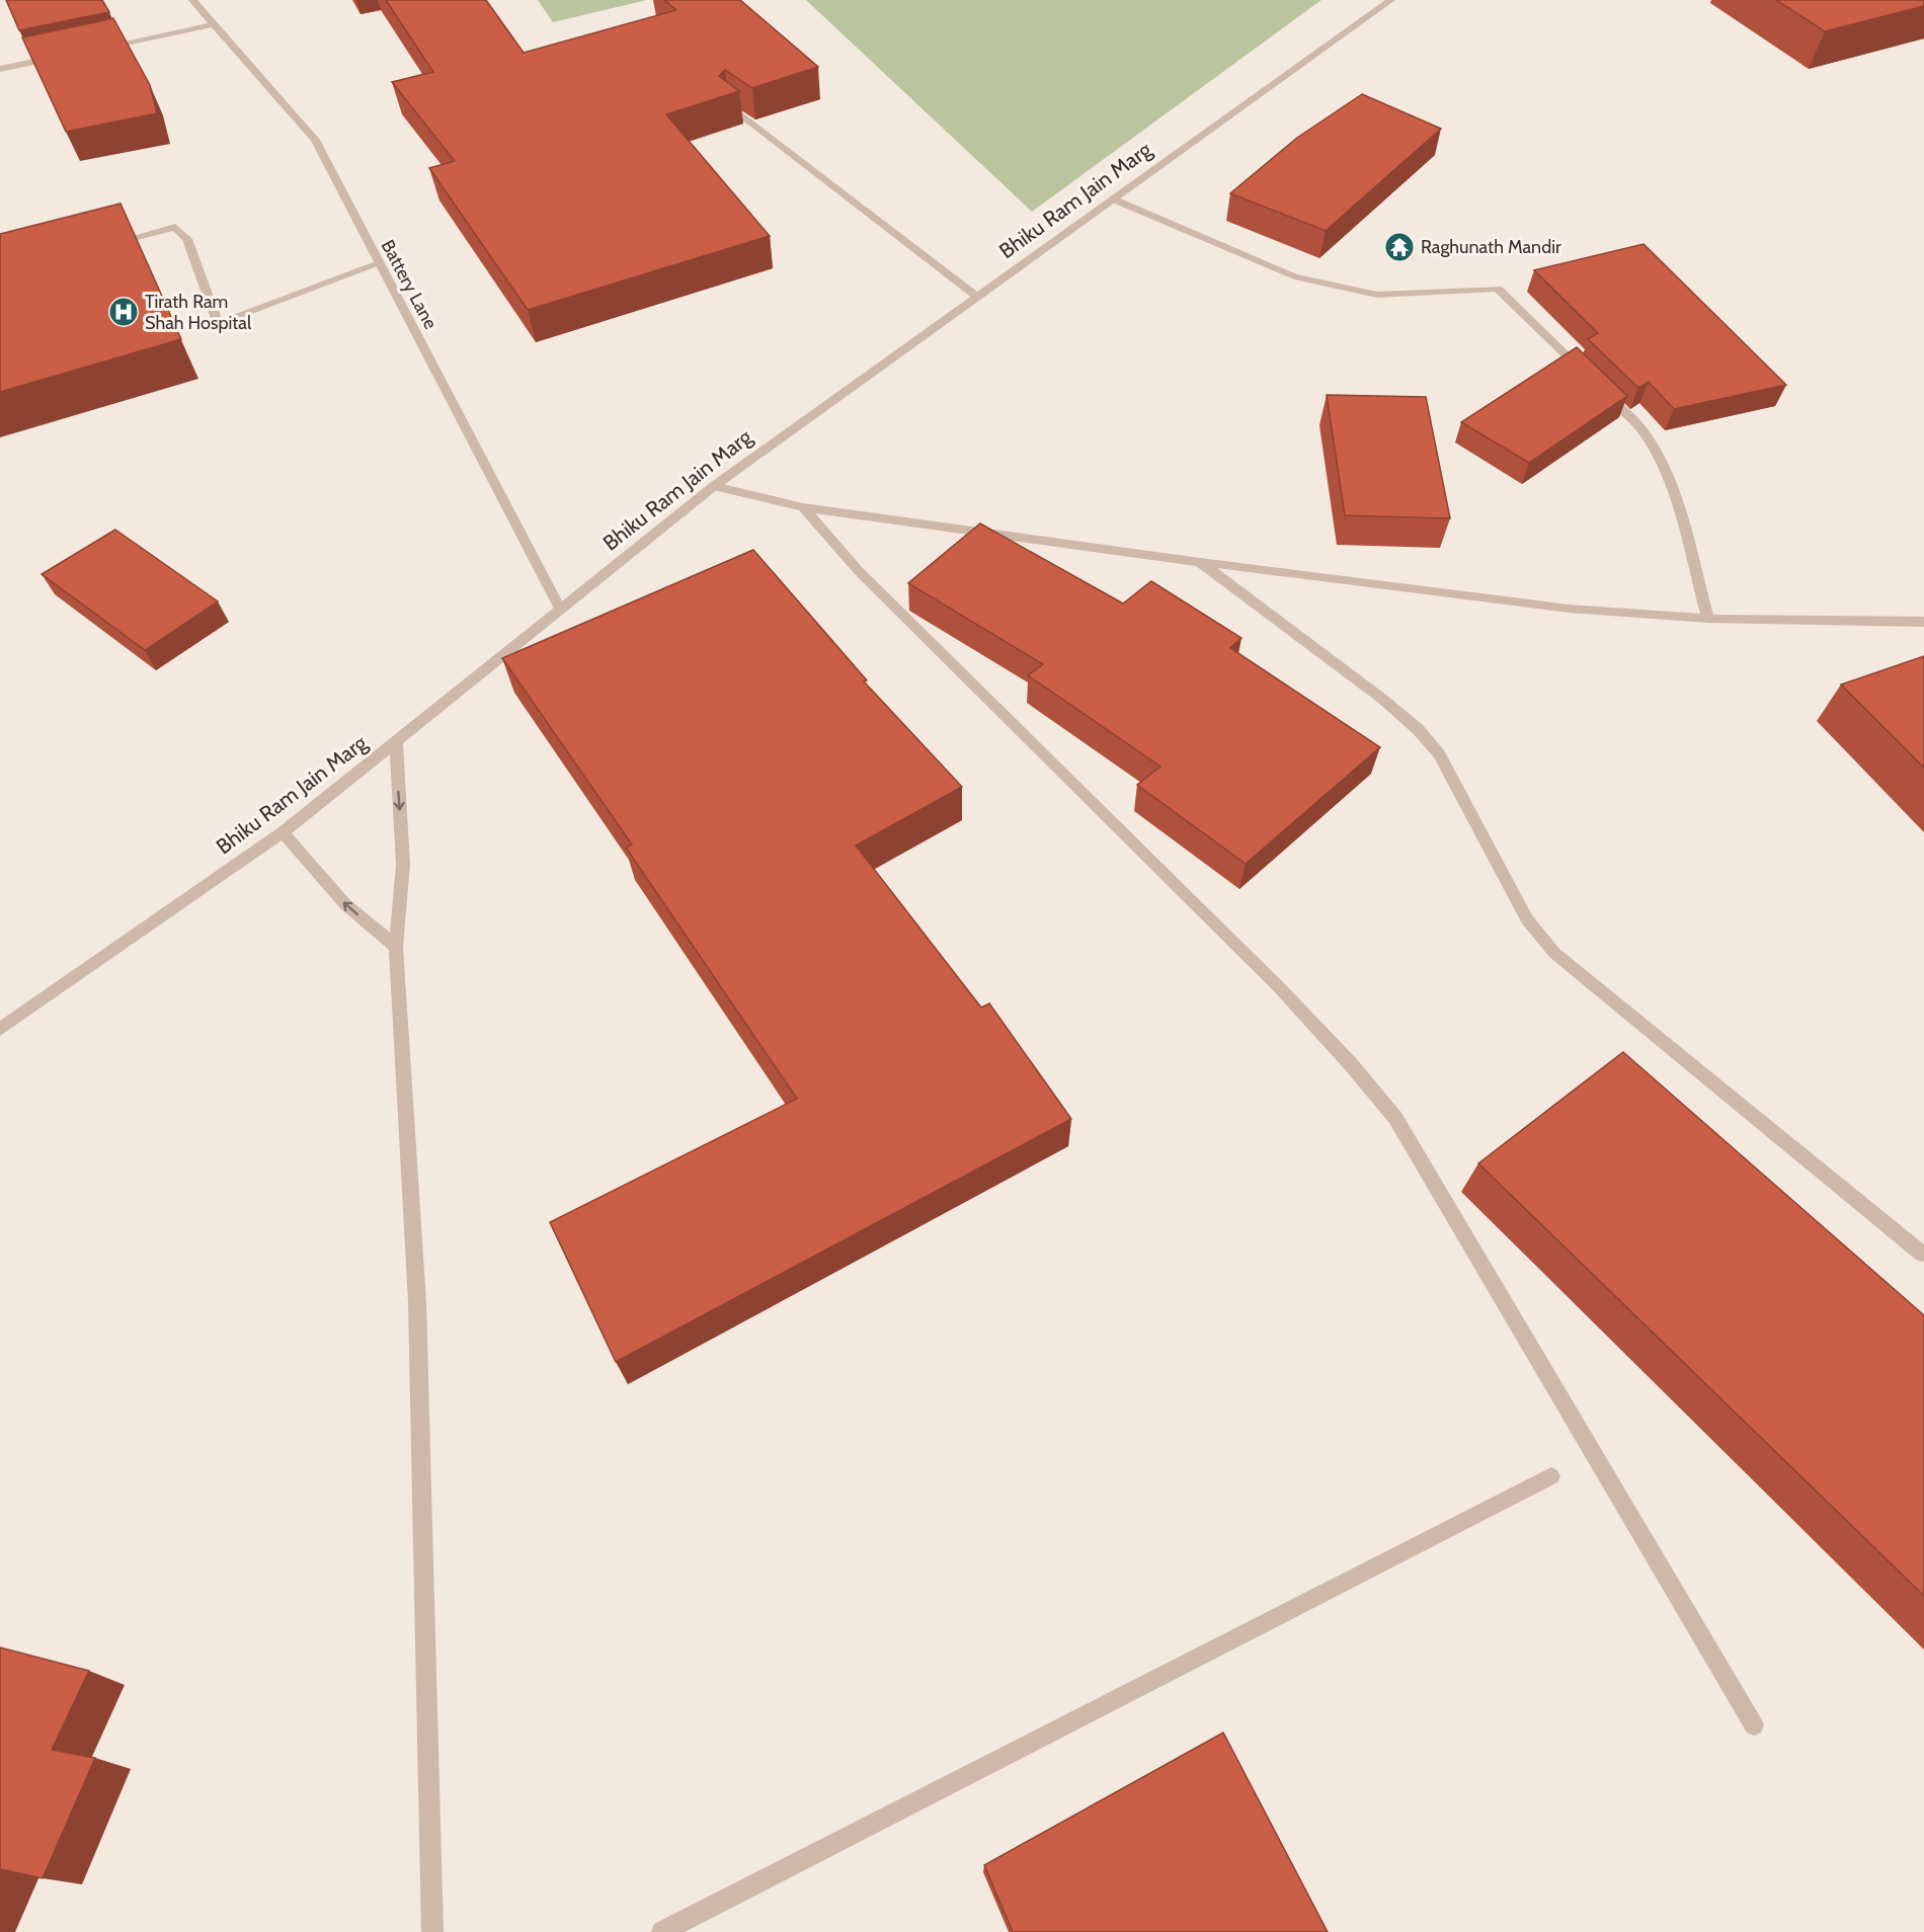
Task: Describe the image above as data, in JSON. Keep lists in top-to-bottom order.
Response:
{
  "streets": {
    "street": ["Bhiku Ram Jain Marg", "Battery Lane"]
  },
  "crossings": [
    ["Bhiku Ram Jain Marg", "Battery Lane"]
  ],
  "places": {
    "temple": ["Raghunath Mandir"],
    "hospital": ["Tirath Ram Shah Hospital"]
  }
}
